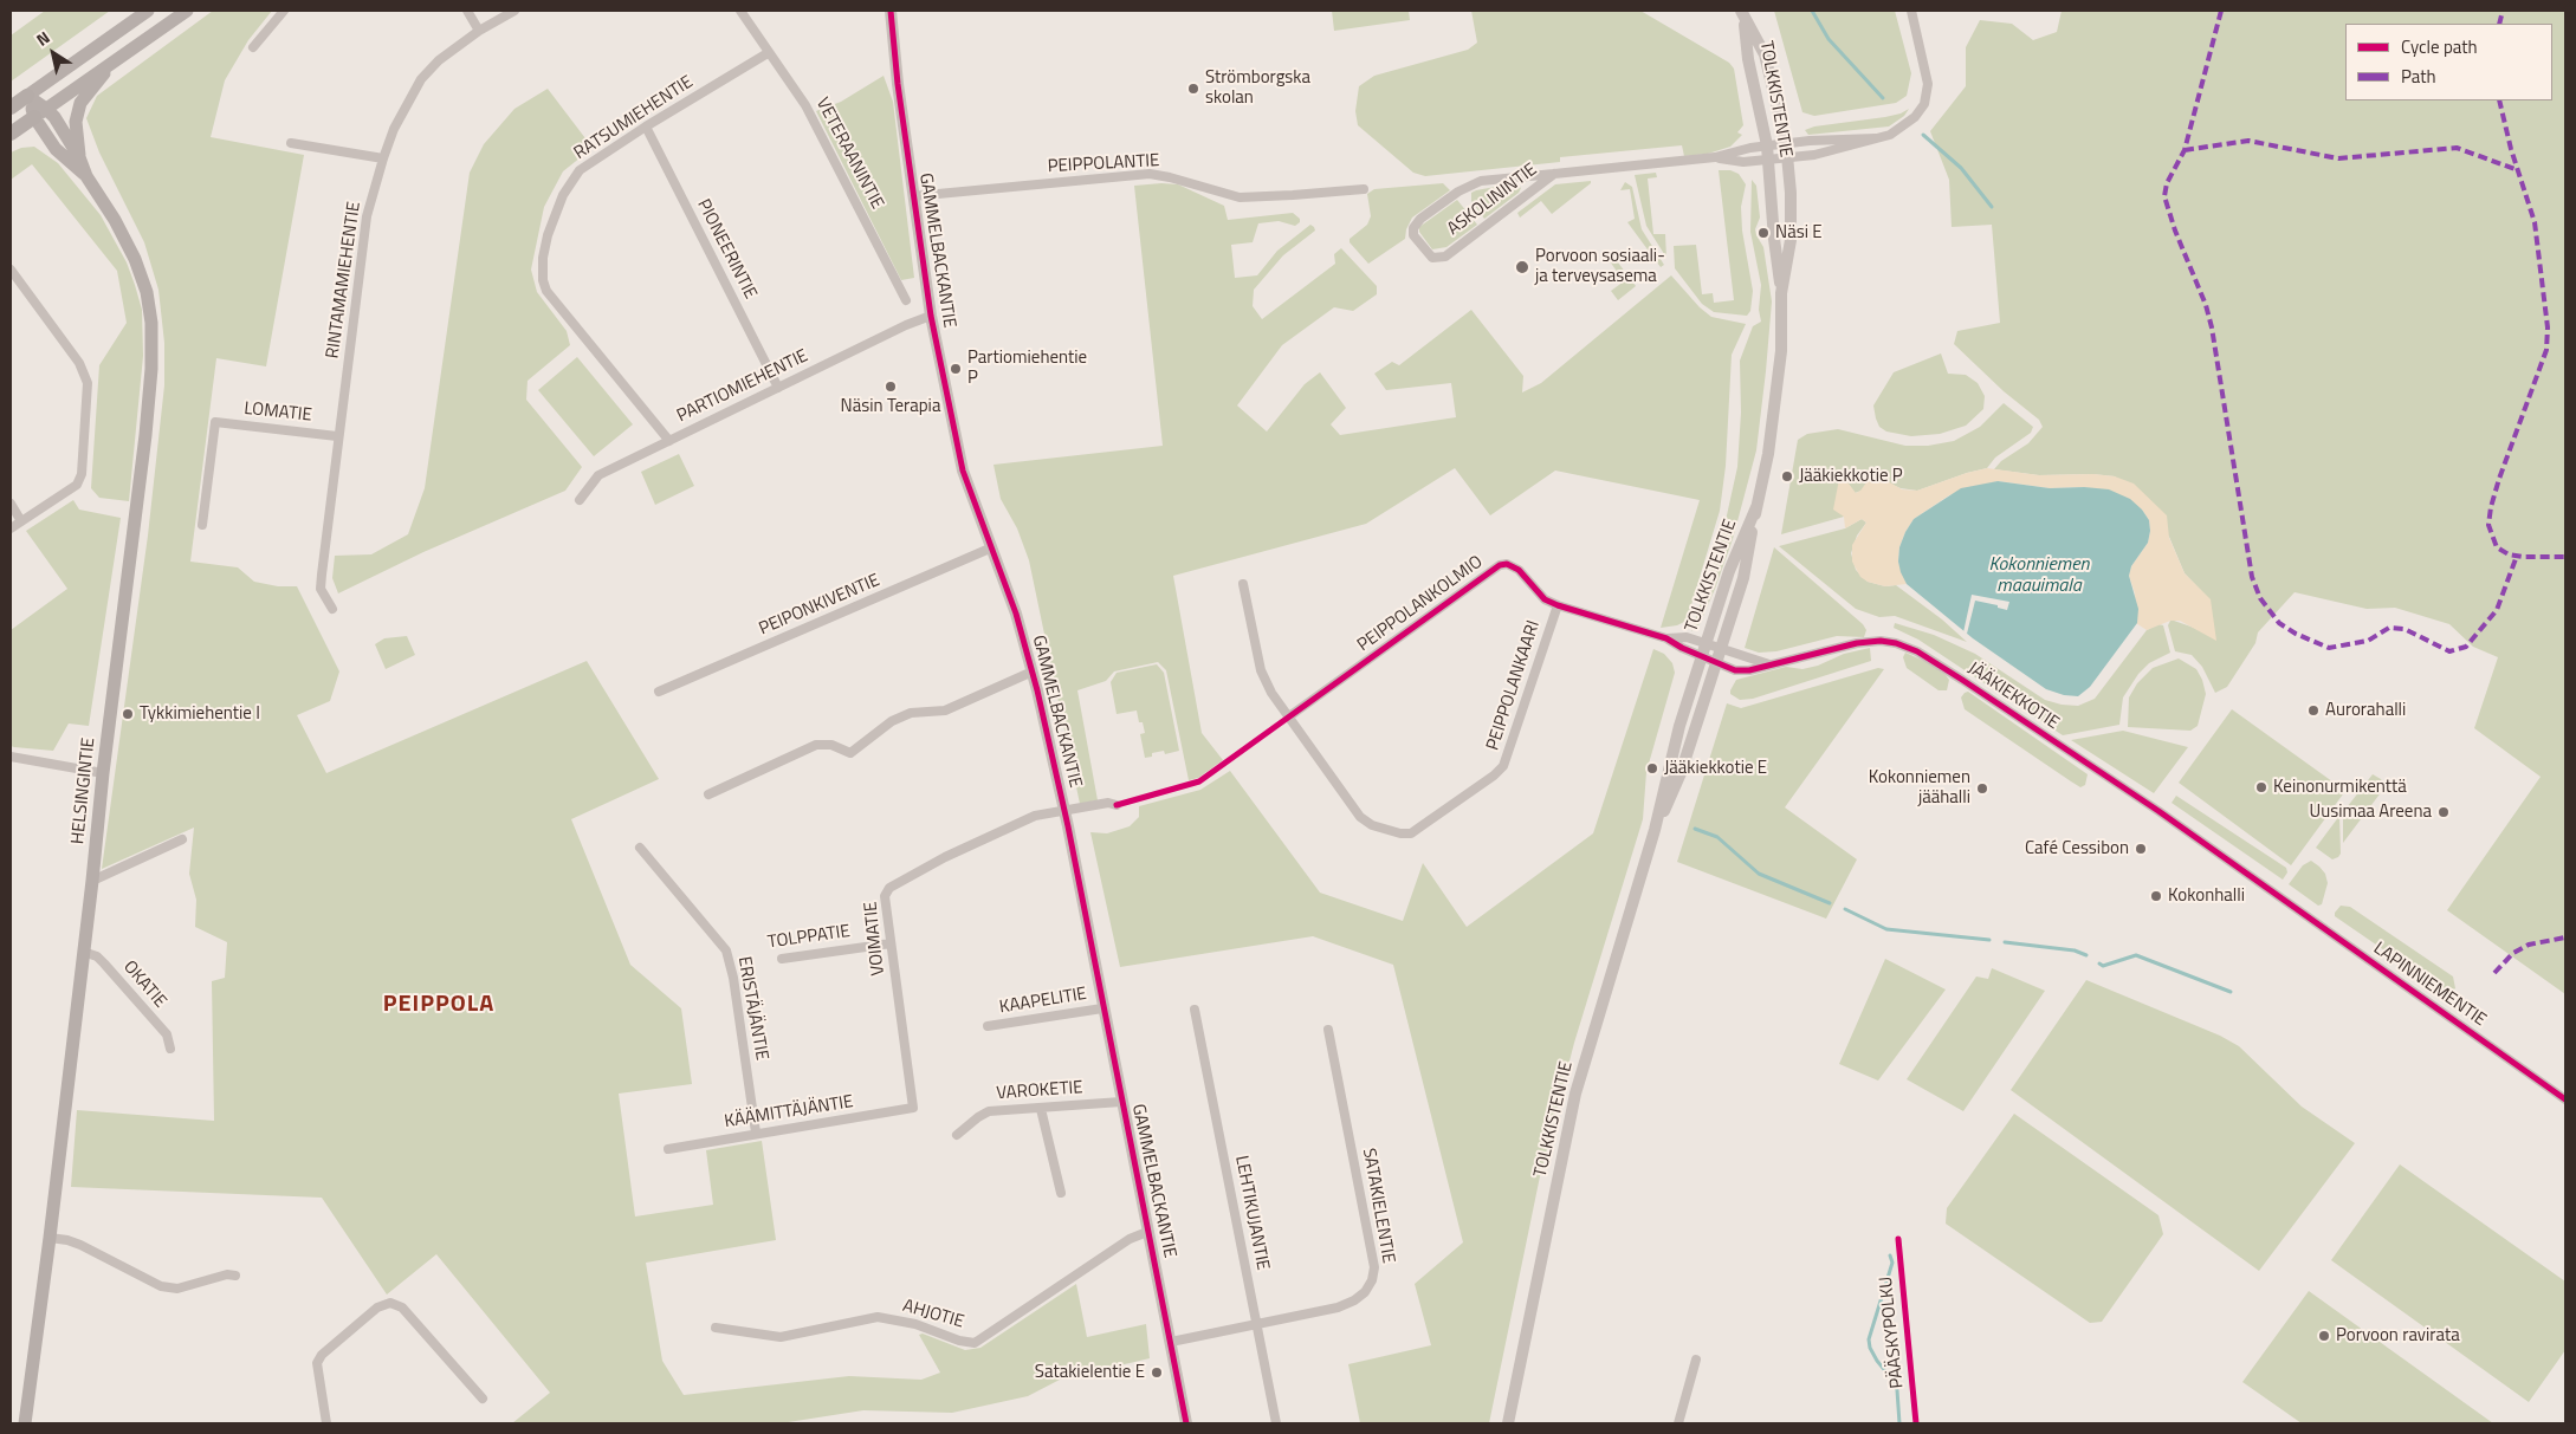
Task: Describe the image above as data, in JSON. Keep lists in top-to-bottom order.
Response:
{
  "streets": {
    "main road": ["HELSINGINTIE"],
    "street": [
      "TOLKKISTENTIE",
      "RATSUMIEHENTIE",
      "VETERAANINTIE",
      "PEIPPOLANTIE",
      "ASKOLININTIE",
      "PIONEERINTIE",
      "GAMMELBACKANTIE",
      "RINTAMAMIEHENTIE",
      "PARTIOMIEHENTIE",
      "LOMATIE",
      "PEIPPOLANKOLMIO",
      "PEIPONKIVENTIE",
      "PEIPPOLANKAARI",
      "JÄÄKIEKKOTIE",
      "TOLPPATIE",
      "VOIMATIE",
      "OKATIE",
      "LAPINNIEMENTIE",
      "KAAPELITIE",
      "ERISTÄJÄNTIE",
      "VAROKETIE",
      "KÄÄMITTÄJÄNTIE",
      "SATAKIELENTIE",
      "LEHTIKUJANTIE",
      "AHJOTIE"
    ],
    "cycle path": ["PÄÄSKYPOLKU"]
  },
  "crossings": [
    ["TOLKKISTENTIE", "ASKOLININTIE"],
    ["TOLKKISTENTIE", "PEIPPOLANKOLMIO"],
    ["TOLKKISTENTIE", "JÄÄKIEKKOTIE"],
    ["RATSUMIEHENTIE", "VETERAANINTIE"],
    ["RATSUMIEHENTIE", "PIONEERINTIE"],
    ["RATSUMIEHENTIE", "PARTIOMIEHENTIE"],
    ["PEIPPOLANTIE", "GAMMELBACKANTIE"],
    ["PIONEERINTIE", "PARTIOMIEHENTIE"],
    ["GAMMELBACKANTIE", "PARTIOMIEHENTIE"],
    ["GAMMELBACKANTIE", "PEIPONKIVENTIE"],
    ["GAMMELBACKANTIE", "VOIMATIE"],
    ["GAMMELBACKANTIE", "KAAPELITIE"],
    ["GAMMELBACKANTIE", "VAROKETIE"],
    ["GAMMELBACKANTIE", "SATAKIELENTIE"],
    ["GAMMELBACKANTIE", "AHJOTIE"],
    ["RINTAMAMIEHENTIE", "LOMATIE"],
    ["PEIPPOLANKOLMIO", "PEIPPOLANKAARI"],
    ["PEIPPOLANKOLMIO", "JÄÄKIEKKOTIE"],
    ["JÄÄKIEKKOTIE", "LAPINNIEMENTIE"],
    ["HELSINGINTIE", "OKATIE"],
    ["TOLPPATIE", "VOIMATIE"],
    ["VOIMATIE", "KÄÄMITTÄJÄNTIE"],
    ["ERISTÄJÄNTIE", "KÄÄMITTÄJÄNTIE"],
    ["SATAKIELENTIE", "LEHTIKUJANTIE"]
  ],
  "districts": ["PEIPPOLA"],
  "water": ["Kokonniemen maauimala"],
  "places": [
    "Strömborgska skolan",
    "Näsi E",
    "Porvoon sosiaali- ja terveysasema",
    "Partiomiehentie P",
    "Näsin Terapia",
    "Jääkiekkotie P",
    "Aurorahalli",
    "Tykkimiehentie I",
    "Jääkiekkotie E",
    "Keinonurmikenttä",
    "Kokonniemen jäähalli",
    "Uusimaa Areena",
    "Café Cessibon",
    "Kokonhalli",
    "Porvoon ravirata",
    "Satakielentie E"
  ],
  "legend": ["Cycle path", "Path"],
  "north": "top left"
}
